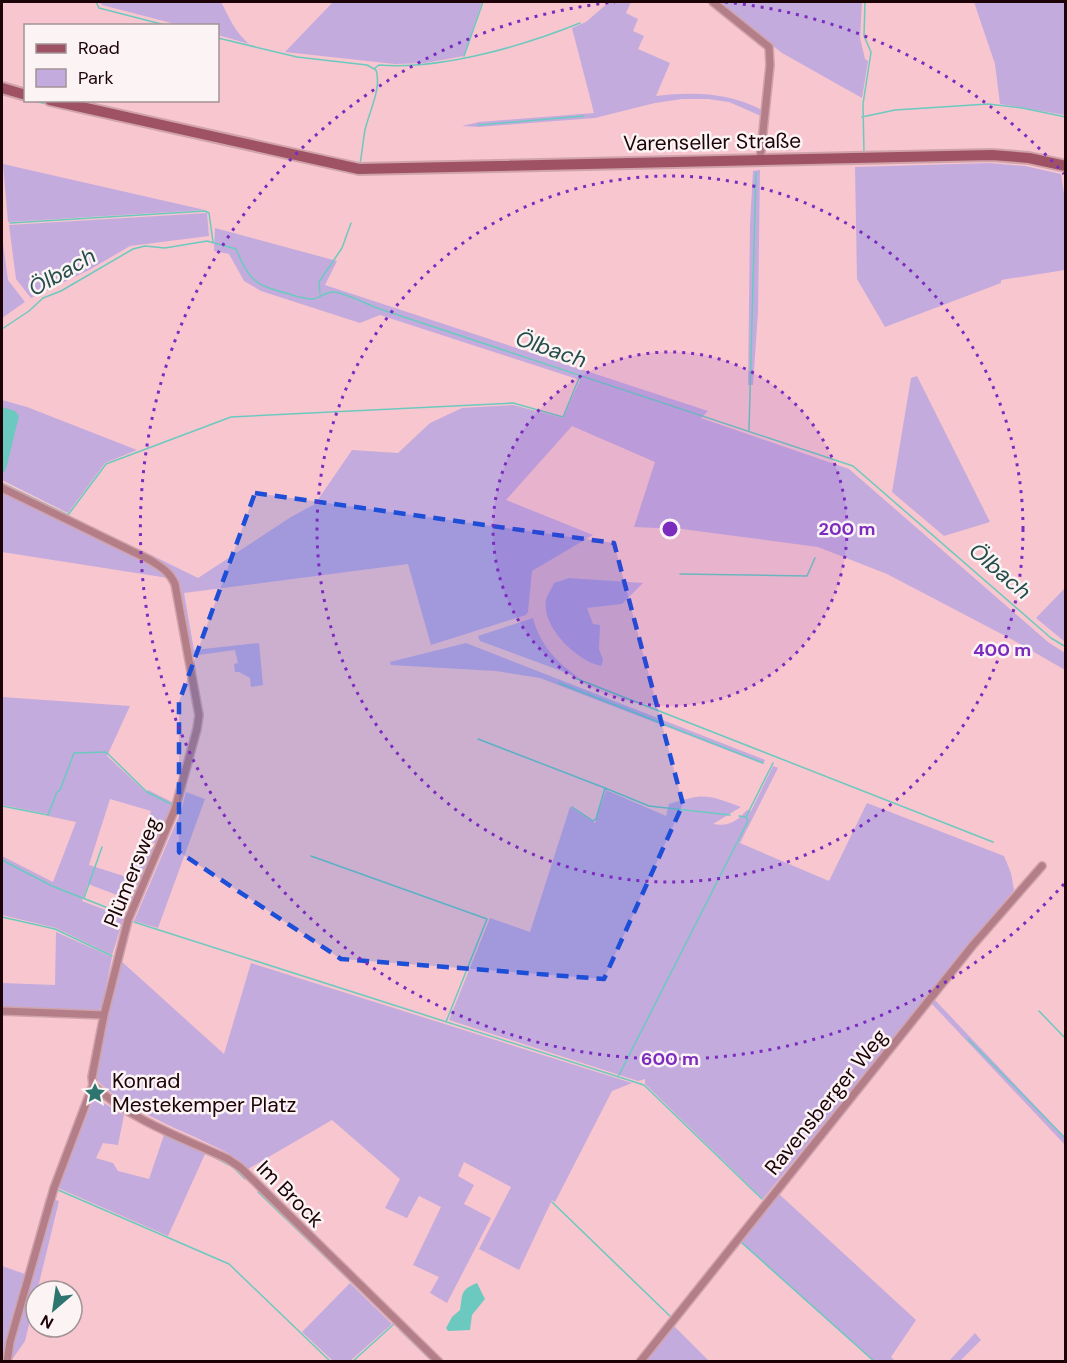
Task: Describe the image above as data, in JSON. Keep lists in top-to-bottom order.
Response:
{
  "streets": {
    "main road": ["Varenseller Straße"],
    "street": ["Plümersweg", "Ravensberger Weg", "Im Brock"]
  },
  "crossings": [
    ["Plümersweg", "Im Brock"]
  ],
  "water": ["Ölbach"],
  "places": {
    "place": ["Konrad Mestekemper Platz"]
  },
  "legend": ["Road", "Park"],
  "north": "bottom left",
  "rings": ["200 m", "400 m", "600 m"]
}
